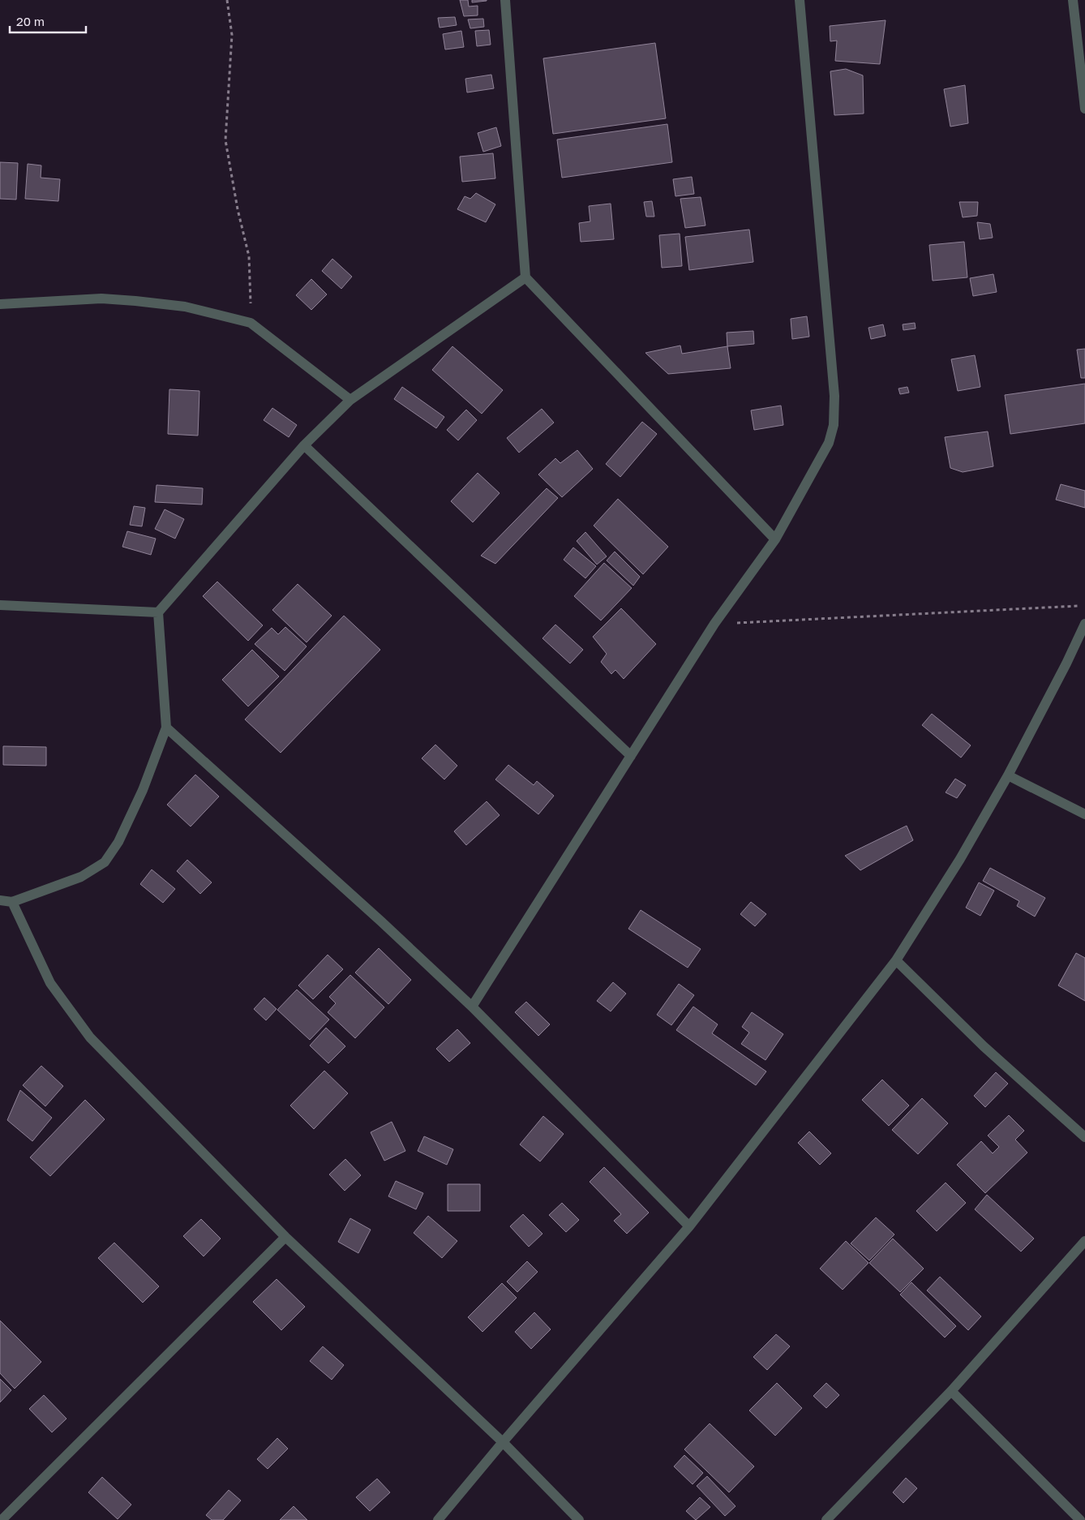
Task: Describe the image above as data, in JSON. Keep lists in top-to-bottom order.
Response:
{
  "scale_bar": "20 m"
}
